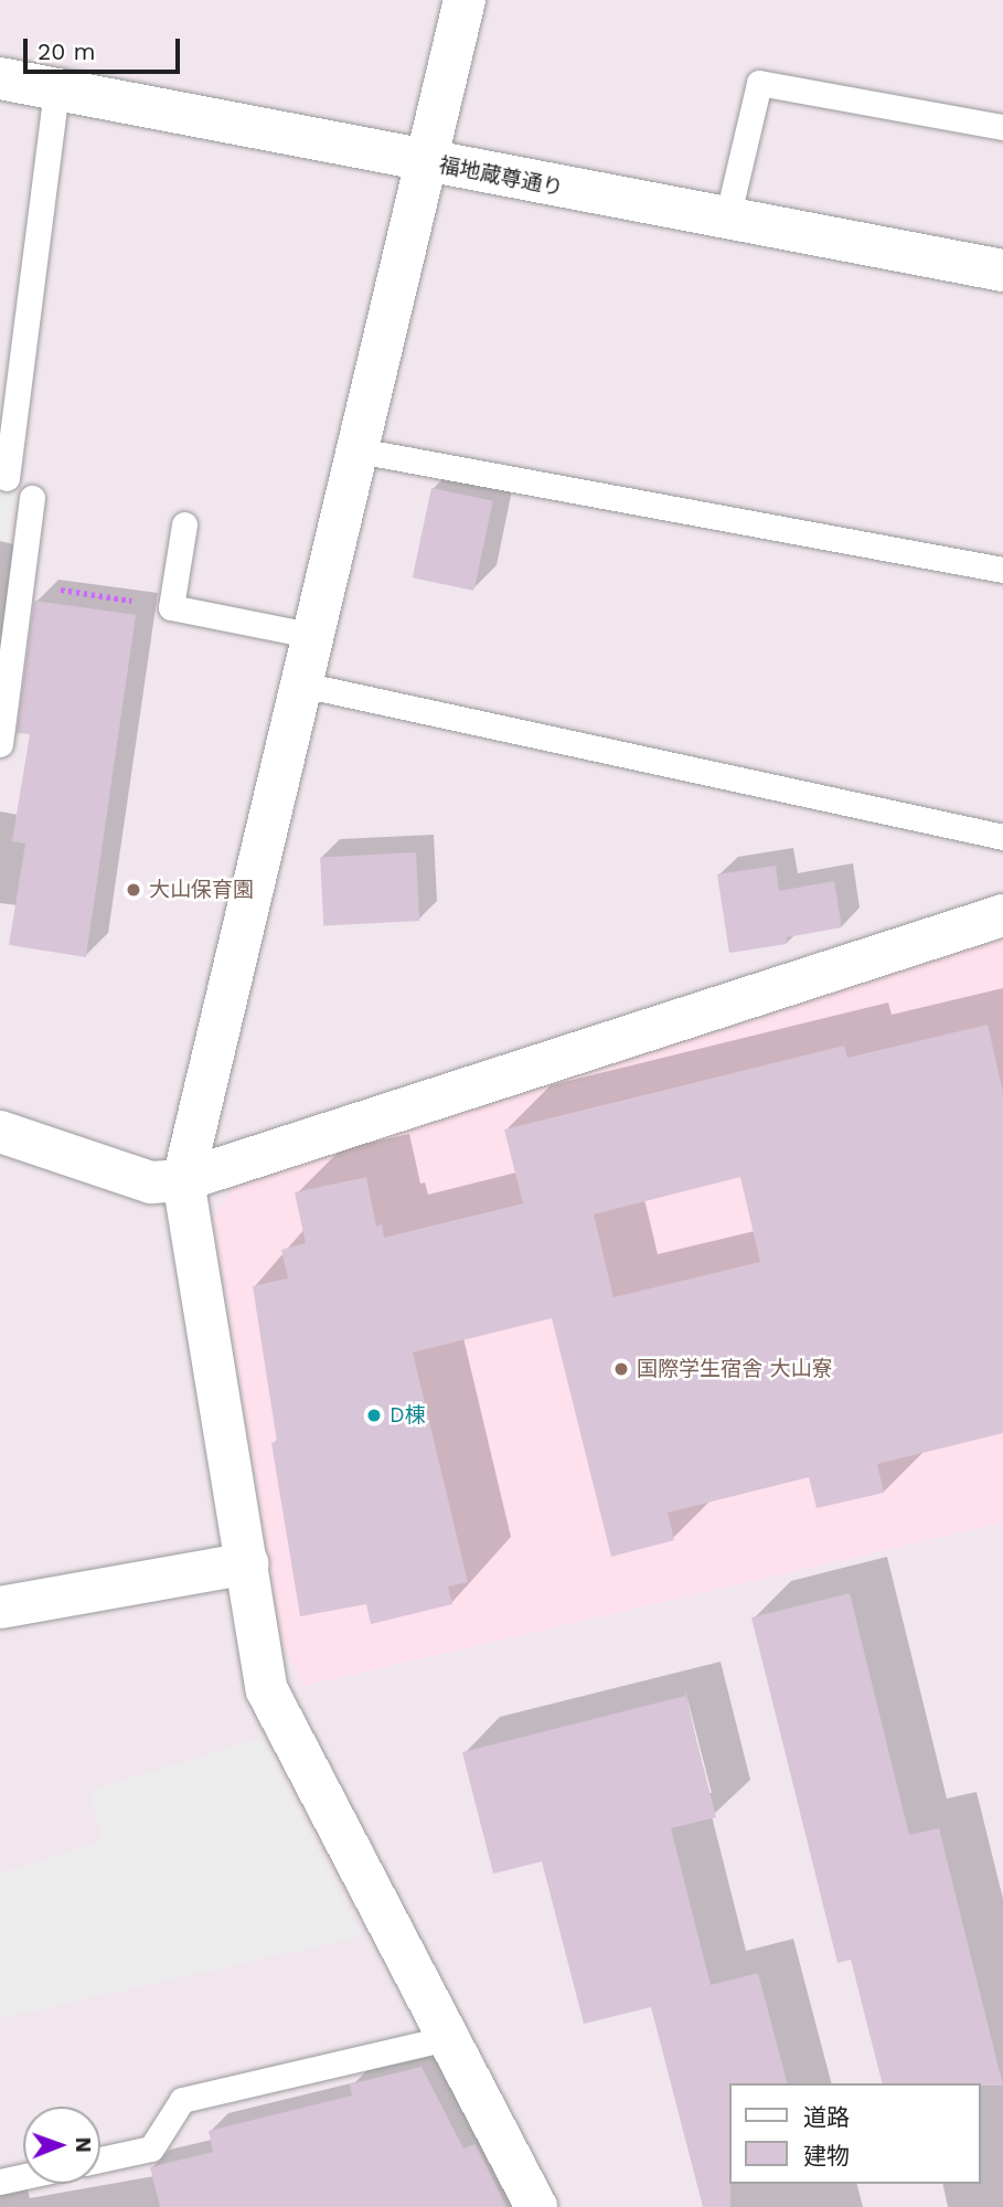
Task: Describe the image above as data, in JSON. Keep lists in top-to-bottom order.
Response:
{
  "streets": {
    "street": ["福地蔵尊通り"]
  },
  "places": ["大山保育園", "国際学生宿舎 大山寮", "D棟"],
  "legend": ["道路", "建物"],
  "scale_bar": "20 m",
  "north": "right"
}
